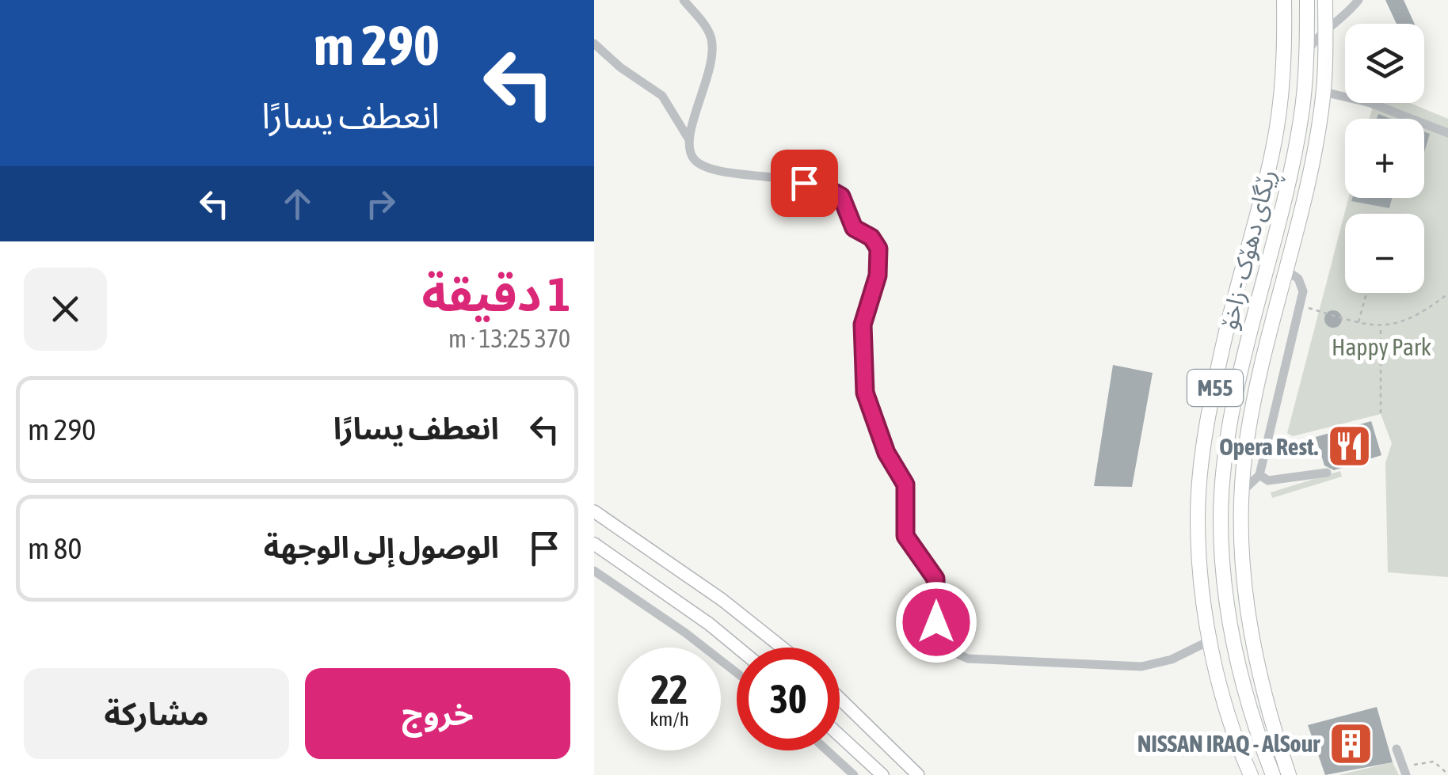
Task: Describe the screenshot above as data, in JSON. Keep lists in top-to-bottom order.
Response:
{
  "streets": {
    "highway": ["ڕێگای دهۆک - زاخۆ", "M55"]
  },
  "parks": ["Happy Park"],
  "places": {
    "restaurant": ["Opera Rest."],
    "building": ["NISSAN IRAQ - AlSour"]
  },
  "page": {
    "turn": ["290 m", "انعطف يسارًا"],
    "map_buttons": ["+", "−"],
    "heading": ["1 دقيقة", "370 m · 13:25"],
    "list": [
      {
        "name": "انعطف يسارًا",
        "value": "290 m"
      },
      {
        "name": "الوصول إلى الوجهة",
        "value": "80 m"
      }
    ],
    "speed": "22 km/h",
    "limit": "30",
    "buttons": ["خروج", "مشاركة"]
  }
}
